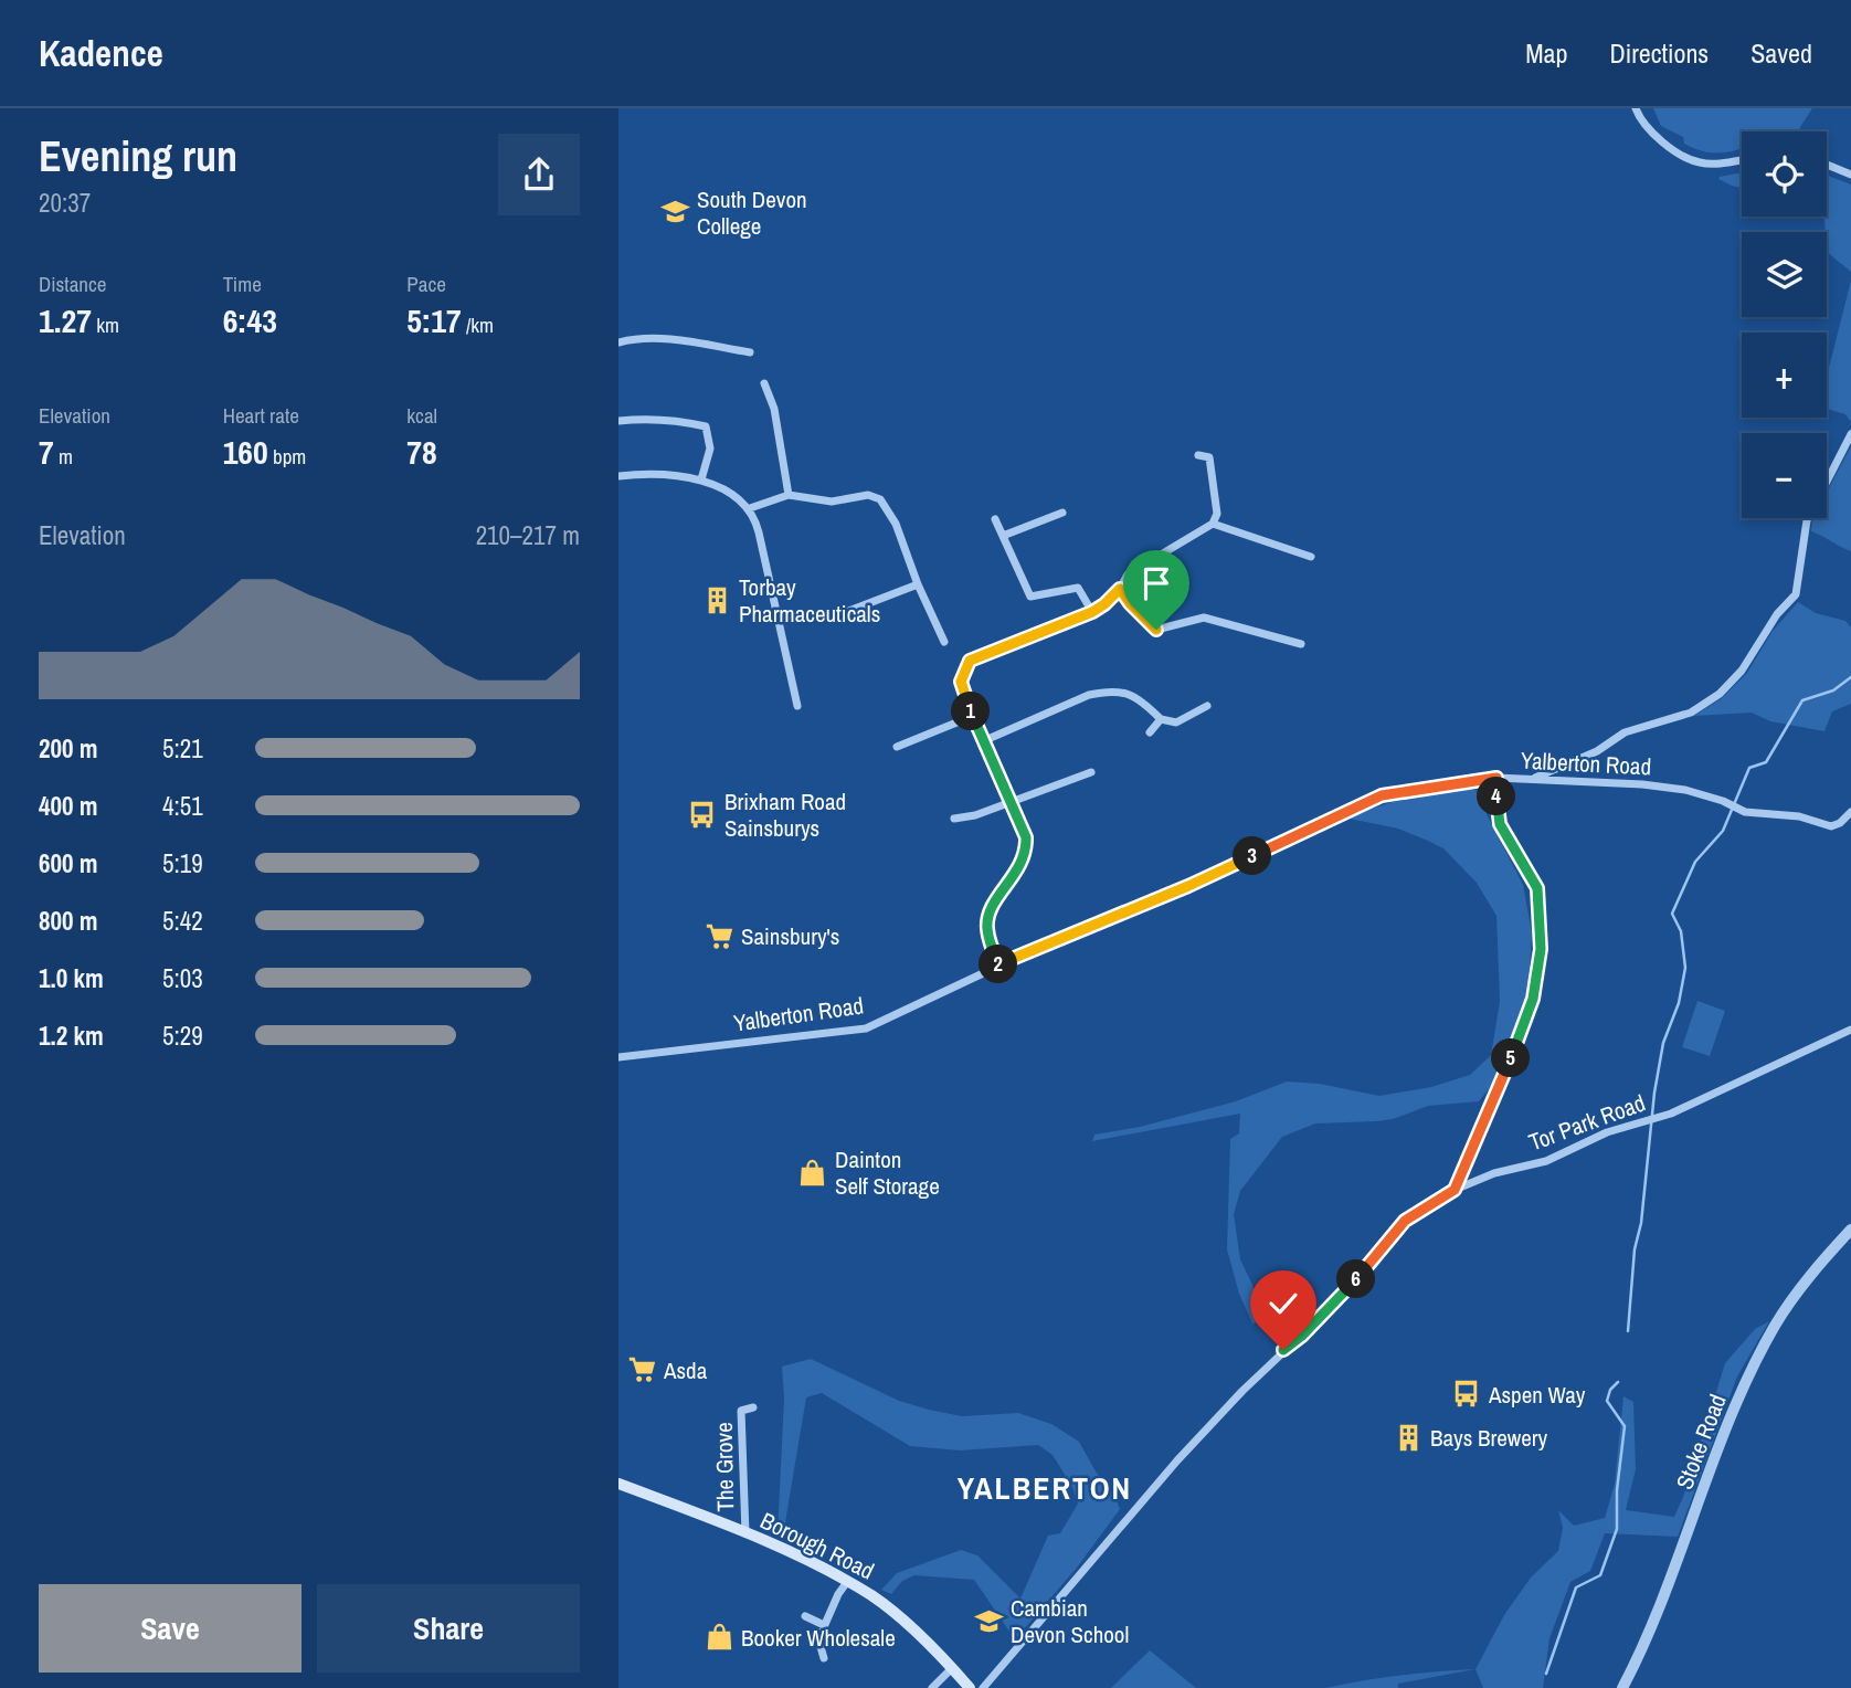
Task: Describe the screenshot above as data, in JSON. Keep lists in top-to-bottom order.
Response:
{
  "streets": {
    "main road": ["Borough Road"],
    "street": [
      "Yalberton Road",
      "Tor Park Road",
      "Stoke Road",
      "The Grove"
    ]
  },
  "crossings": [
    ["The Grove", "Borough Road"]
  ],
  "districts": ["YALBERTON"],
  "places": {
    "school or university": ["South Devon College", "Cambian Devon School"],
    "building": ["Torbay Pharmaceuticals", "Bays Brewery"],
    "bus stop": ["Brixham Road Sainsburys", "Aspen Way"],
    "supermarket": ["Sainsbury's", "Asda"],
    "shop": ["Dainton Self Storage", "Booker Wholesale"]
  },
  "page": {
    "header": "Kadence",
    "nav": ["Map", "Directions", "Saved"],
    "heading": ["Evening run", "20:37"],
    "map_buttons": ["+", "−"],
    "stats": [
      ["Distance", "1.27 km"],
      ["Time", "6:43"],
      ["Pace", "5:17 /km"],
      ["Elevation", "7 m"],
      ["Heart rate", "160 bpm"],
      ["kcal", "78"]
    ],
    "chart": ["Elevation", "210–217 m"],
    "pins": [
      "1",
      "4",
      "3",
      "2",
      "5",
      "6"
    ],
    "list": [
      {
        "name": "200 m",
        "note": "5:21"
      },
      {
        "name": "400 m",
        "note": "4:51"
      },
      {
        "name": "600 m",
        "note": "5:19"
      },
      {
        "name": "800 m",
        "note": "5:42"
      },
      {
        "name": "1.0 km",
        "note": "5:03"
      },
      {
        "name": "1.2 km",
        "note": "5:29"
      }
    ],
    "buttons": ["Save", "Share"]
  }
}
